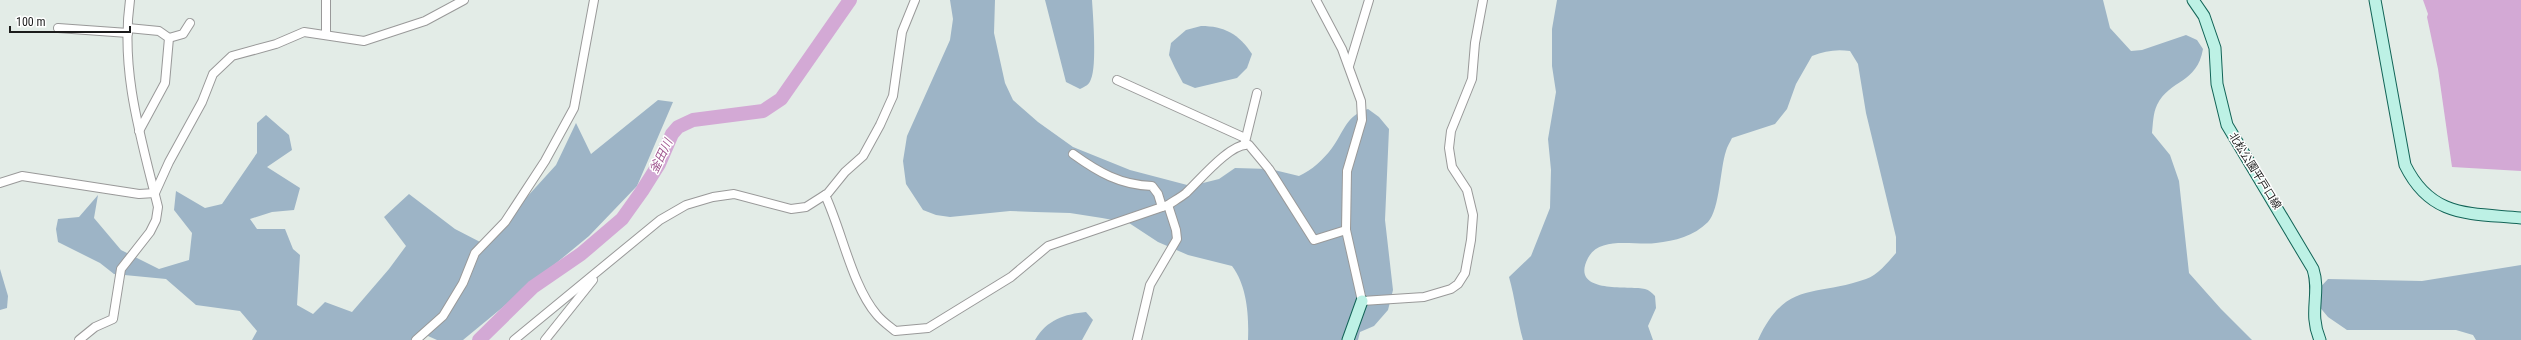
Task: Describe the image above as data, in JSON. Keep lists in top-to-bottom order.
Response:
{
  "streets": {
    "main road": ["北松公園平戸口線"]
  },
  "water": ["釜田川"],
  "scale_bar": "100 m"
}
